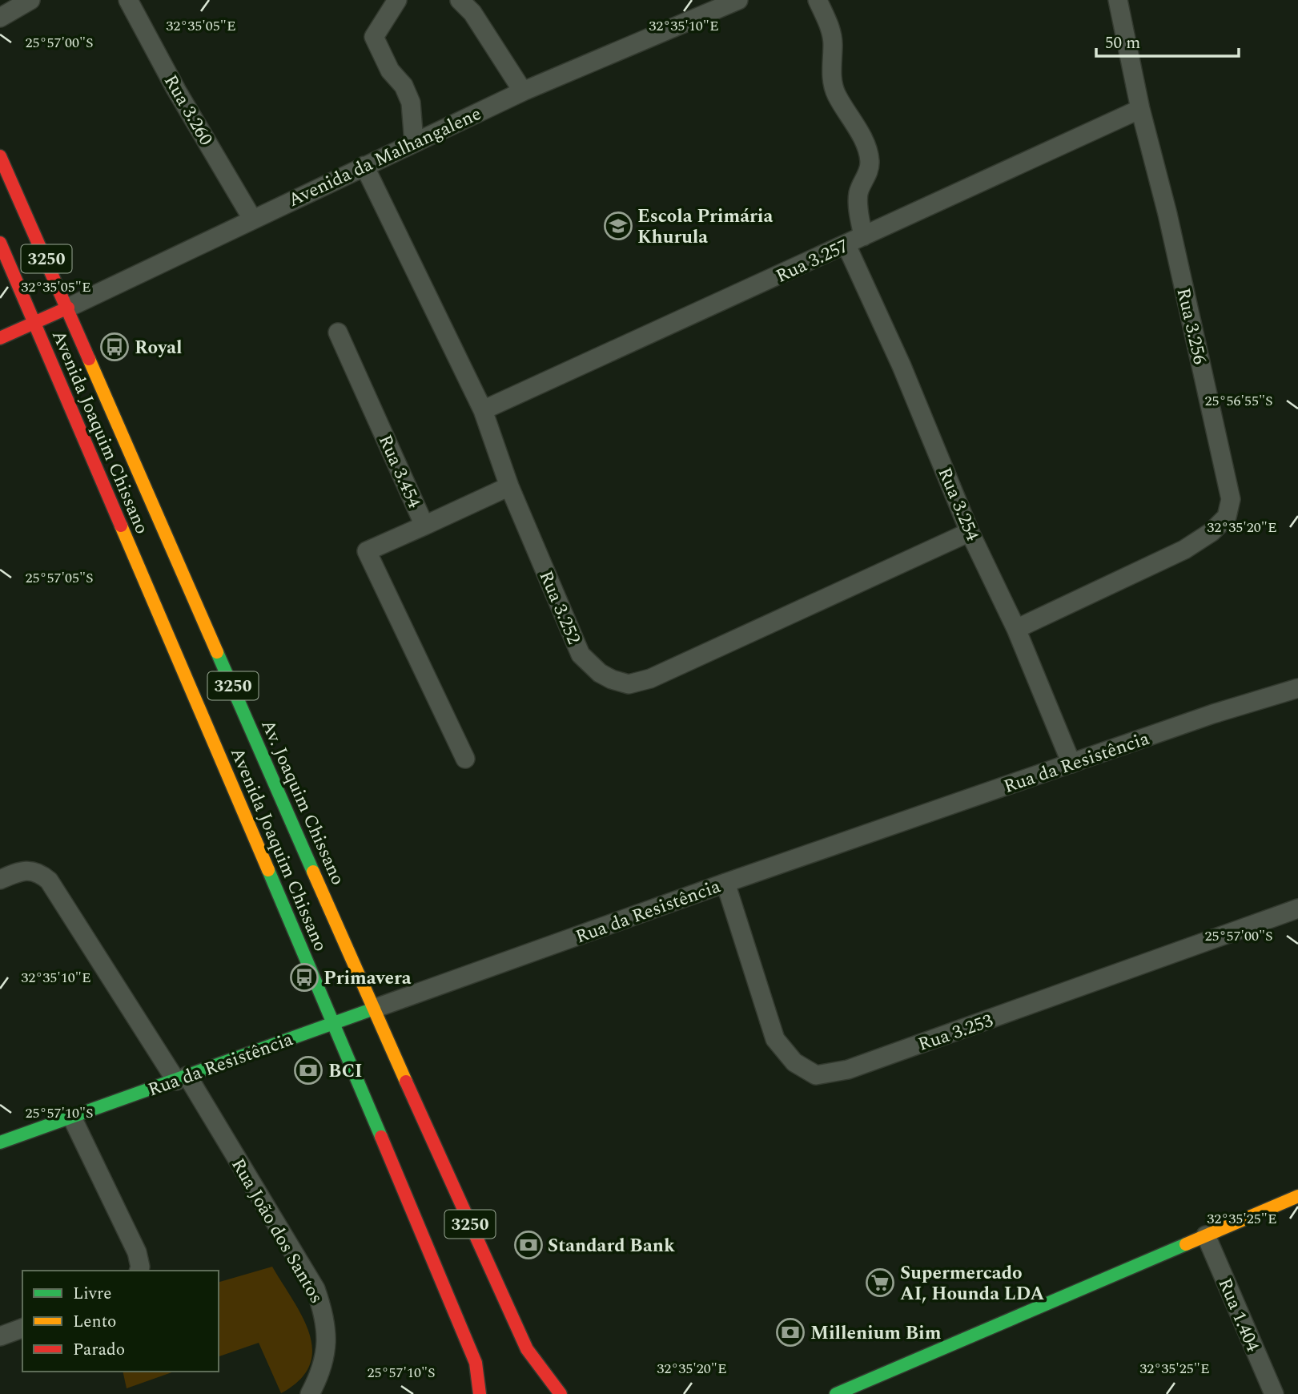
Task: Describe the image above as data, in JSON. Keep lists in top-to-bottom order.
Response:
{
  "streets": {
    "main road": [
      "Avenida da Malhangalene",
      "3250",
      "Avenida Joaquim Chissano",
      "Rua da Resistência",
      "Av. Joaquim Chissano"
    ],
    "street": [
      "Rua 3.260",
      "Rua 3.257",
      "Rua 3.256",
      "Rua 3.454",
      "Rua 3.254",
      "Rua 3.252",
      "Rua 3.253",
      "Rua João dos Santos",
      "Rua 1.404"
    ]
  },
  "crossings": [
    ["Rua 3.260", "Avenida da Malhangalene"],
    ["Avenida da Malhangalene", "Avenida Joaquim Chissano"],
    ["Avenida da Malhangalene", "Rua 3.252"],
    ["Avenida da Malhangalene", "Av. Joaquim Chissano"],
    ["Rua 3.257", "Rua 3.256"],
    ["Rua 3.257", "Rua 3.254"],
    ["Rua 3.257", "Rua 3.252"],
    ["Rua 3.256", "Rua 3.254"],
    ["Avenida Joaquim Chissano", "Rua da Resistência"],
    ["Rua 3.454", "Rua 3.252"],
    ["Rua 3.254", "Rua 3.252"],
    ["Rua 3.254", "Rua da Resistência"],
    ["Rua da Resistência", "Av. Joaquim Chissano"],
    ["Rua da Resistência", "Rua 3.253"],
    ["Rua da Resistência", "Rua João dos Santos"]
  ],
  "places": {
    "school or university": ["Escola Primária Khurula"],
    "bus stop": ["Royal", "Primavera"],
    "bank": ["BCI", "Standard Bank", "Millenium Bim"],
    "supermarket": ["Supermercado AI, Hounda LDA"]
  },
  "legend": ["Livre", "Lento", "Parado"],
  "scale_bar": "50 m",
  "coordinates": [
    "32°35'05\"E",
    "32°35'10\"E",
    "25°57'00\"S",
    "25°56'55\"S",
    "32°35'20\"E",
    "25°57'05\"S",
    "25°57'10\"S",
    "32°35'25\"E"
  ]
}
